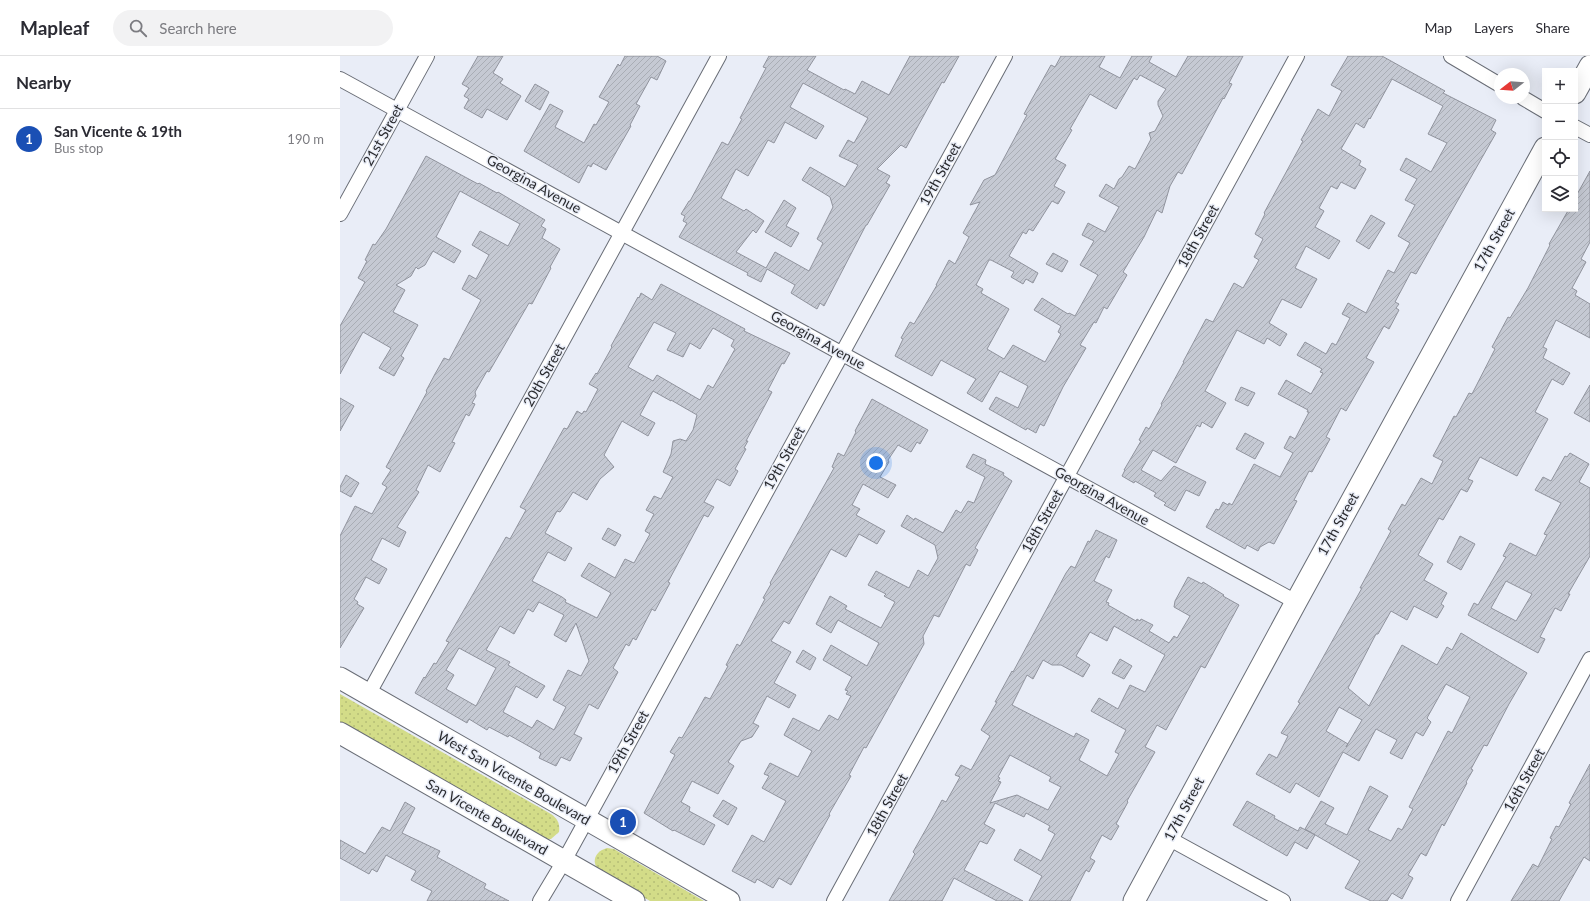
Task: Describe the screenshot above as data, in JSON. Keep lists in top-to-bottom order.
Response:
{
  "streets": {
    "street": [
      "21st Street",
      "19th Street",
      "Georgina Avenue",
      "18th Street",
      "17th Street",
      "20th Street",
      "West San Vicente Boulevard",
      "16th Street",
      "San Vicente Boulevard"
    ]
  },
  "crossings": [
    ["21st Street", "Georgina Avenue"],
    ["19th Street", "Georgina Avenue"],
    ["19th Street", "West San Vicente Boulevard"],
    ["19th Street", "San Vicente Boulevard"],
    ["Georgina Avenue", "18th Street"],
    ["Georgina Avenue", "17th Street"],
    ["Georgina Avenue", "20th Street"],
    ["20th Street", "West San Vicente Boulevard"]
  ],
  "north": "left",
  "page": {
    "header": "Mapleaf",
    "search": "Search here",
    "nav": ["Map", "Layers", "Share"],
    "heading": "Nearby",
    "map_buttons": ["+", "−"],
    "list": [
      {
        "mark": "1",
        "name": "San Vicente & 19th",
        "note": "Bus stop",
        "value": "190 m"
      }
    ],
    "pins": "1"
  }
}
